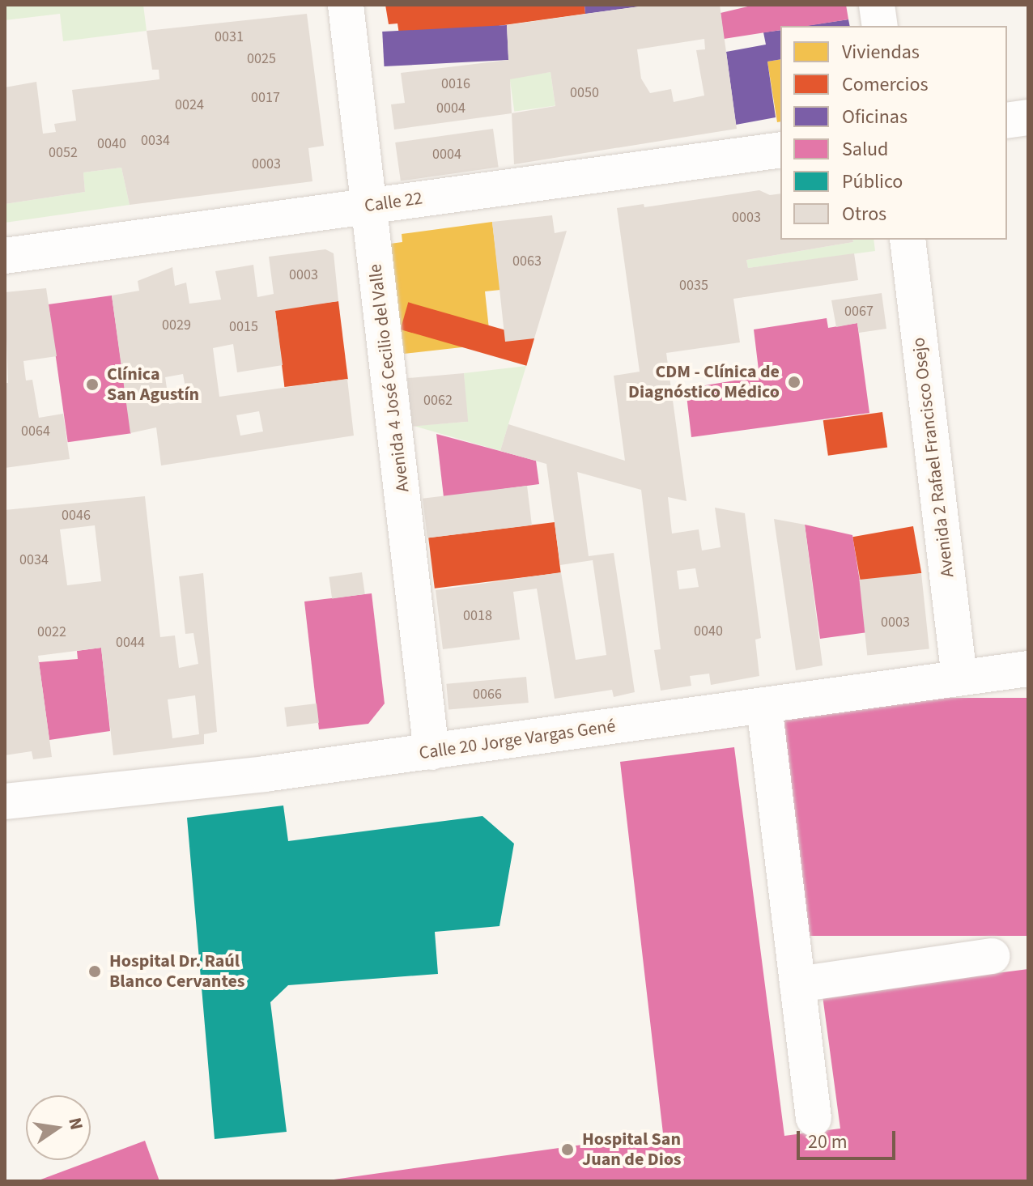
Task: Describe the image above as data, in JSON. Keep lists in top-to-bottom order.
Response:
{
  "streets": {
    "street": [
      "Calle 22",
      "Avenida 4 José Cecilio del Valle",
      "Avenida 2 Rafael Francisco Osejo",
      "Calle 20 Jorge Vargas Gené"
    ]
  },
  "crossings": [
    ["Calle 22", "Avenida 4 José Cecilio del Valle"],
    ["Avenida 4 José Cecilio del Valle", "Calle 20 Jorge Vargas Gené"],
    ["Avenida 2 Rafael Francisco Osejo", "Calle 20 Jorge Vargas Gené"]
  ],
  "places": [
    "CDM - Clínica de Diagnóstico Médico",
    "Clínica San Agustín",
    "Hospital Dr. Raúl Blanco Cervantes",
    "Hospital San Juan de Dios"
  ],
  "house_numbers": [
    "0031",
    "0025",
    "0016",
    "0050",
    "0017",
    "0024",
    "0004",
    "0034",
    "0040",
    "0052",
    "0004",
    "0003",
    "0003",
    "0063",
    "0003",
    "0035",
    "0067",
    "0029",
    "0015",
    "0062",
    "0064",
    "0046",
    "0034",
    "0018",
    "0003",
    "0040",
    "0022",
    "0044",
    "0066"
  ],
  "legend": [
    "Viviendas",
    "Comercios",
    "Oficinas",
    "Salud",
    "Público",
    "Otros"
  ],
  "scale_bar": "20 m",
  "north": "right"
}
